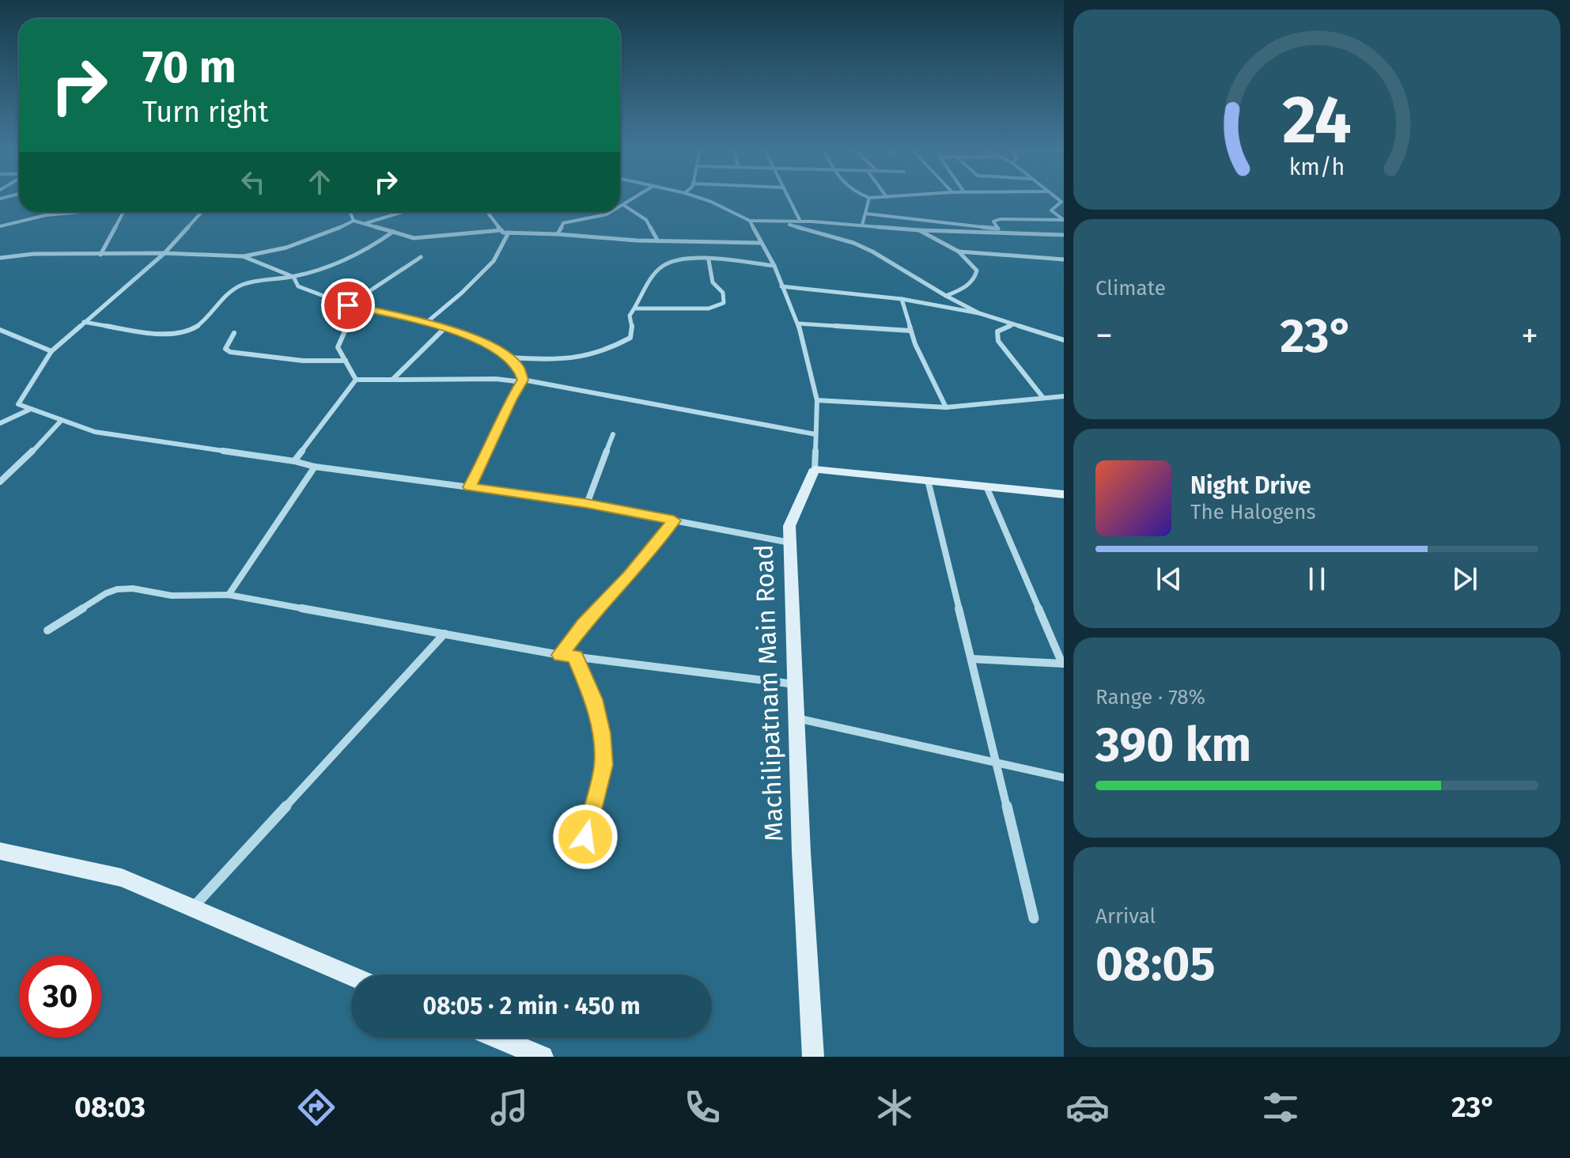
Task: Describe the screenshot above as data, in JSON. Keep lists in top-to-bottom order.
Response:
{
  "streets": {
    "street": ["Machilipatnam Main Road"]
  },
  "page": {
    "turn": ["70 m", "Turn right"],
    "tile": [
      "Climate",
      ["Range · 78%", "390 km"],
      ["Arrival", "08:05"]
    ],
    "heat": ["−", "23°", "+"],
    "song": ["Night Drive", "The Halogens"],
    "limit": "30",
    "trip": "08:05 · 2 min · 450 m",
    "tabs": ["08:03", "23°"],
    "gauge": ["24", "km/h"]
  }
}
